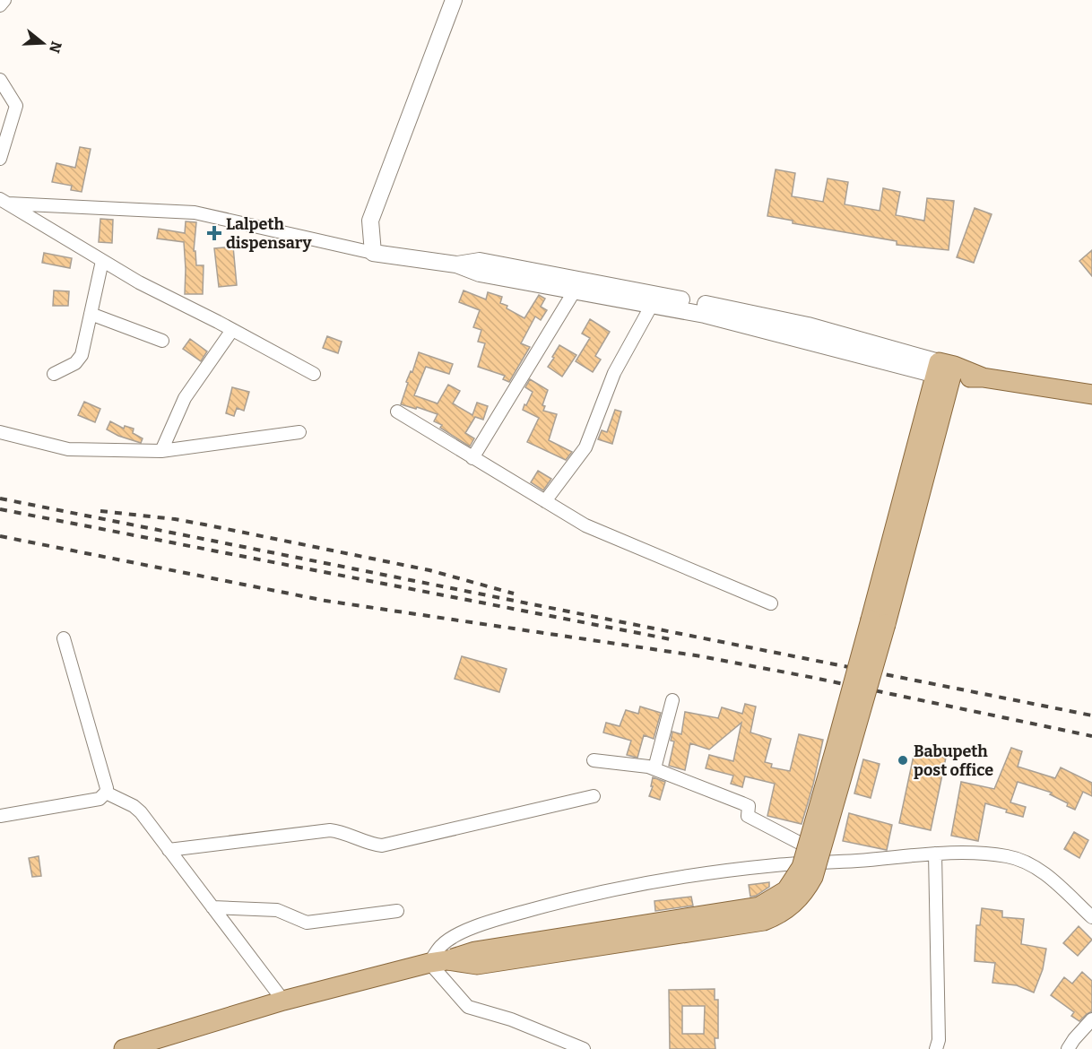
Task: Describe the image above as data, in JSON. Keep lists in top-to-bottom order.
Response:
{
  "places": {
    "health": ["Lalpeth dispensary"],
    "other": ["Babupeth post office"]
  },
  "north": "right"
}
